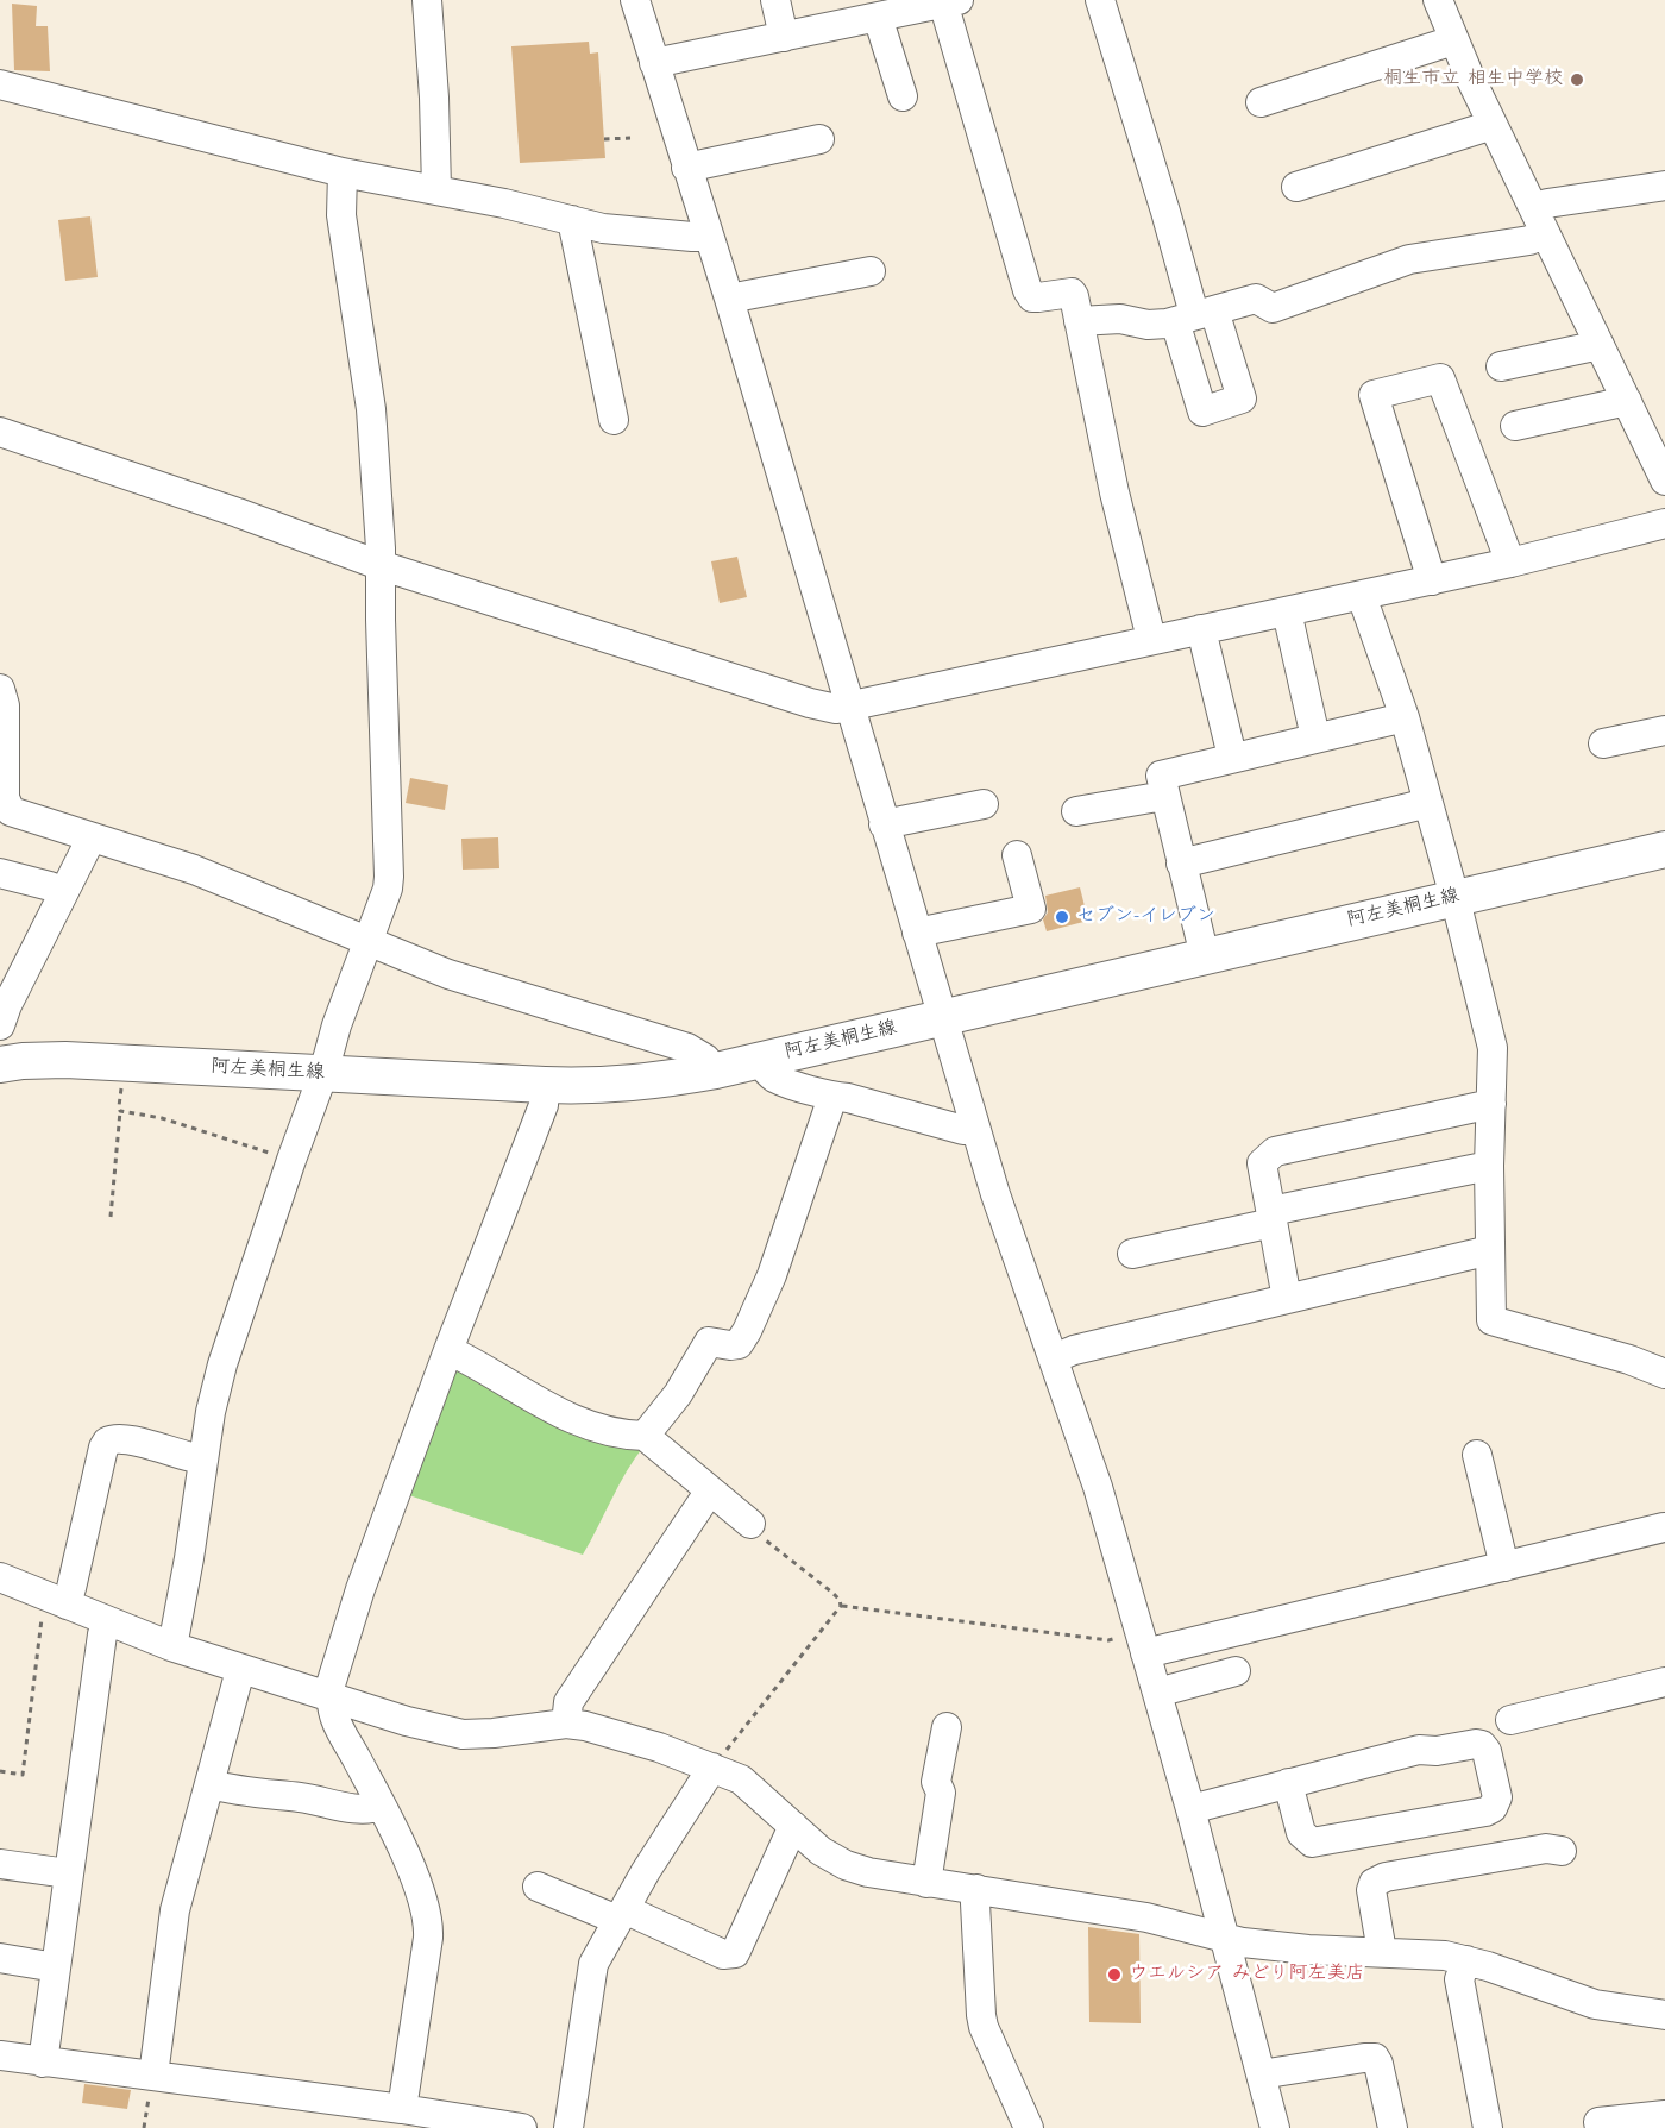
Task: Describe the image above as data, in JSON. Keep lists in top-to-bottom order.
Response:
{
  "streets": {
    "main road": ["阿左美桐生線"]
  },
  "places": ["桐生市立 相生中学校", "セブン-イレブン", "ウエルシア みどり阿左美店"]
}
